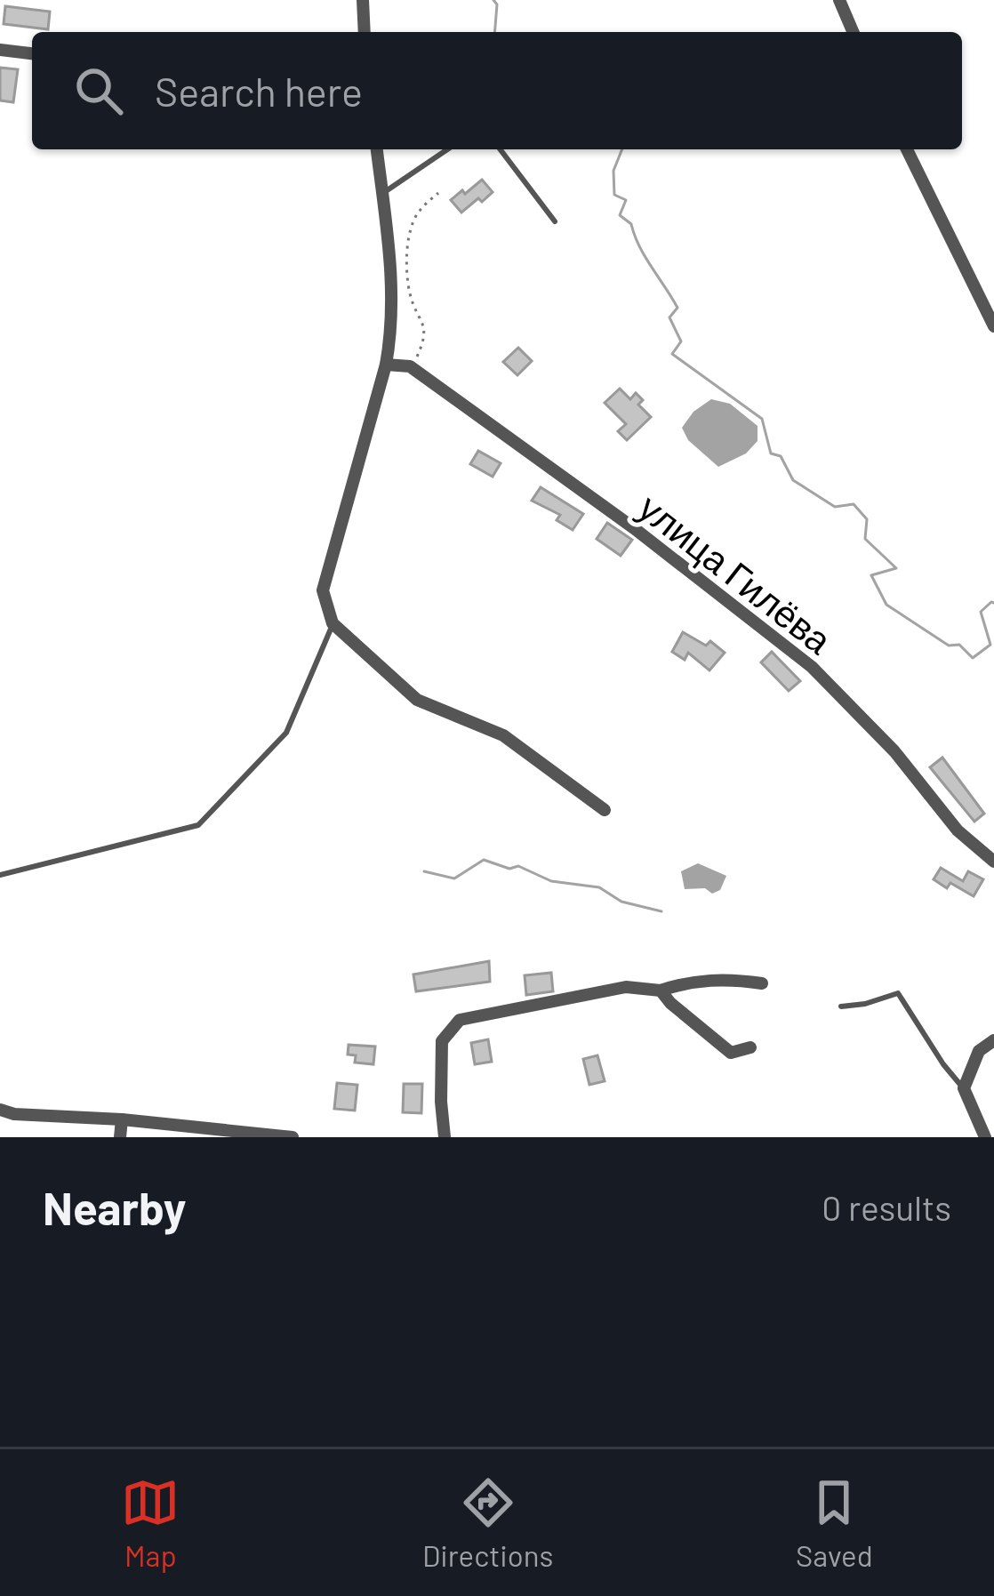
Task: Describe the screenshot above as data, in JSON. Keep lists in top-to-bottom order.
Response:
{
  "streets": {
    "street": ["улица Гилёва"]
  },
  "page": {
    "search": "Search here",
    "heading": ["Nearby", "0 results"],
    "nav": ["Map", "Directions", "Saved"]
  }
}
